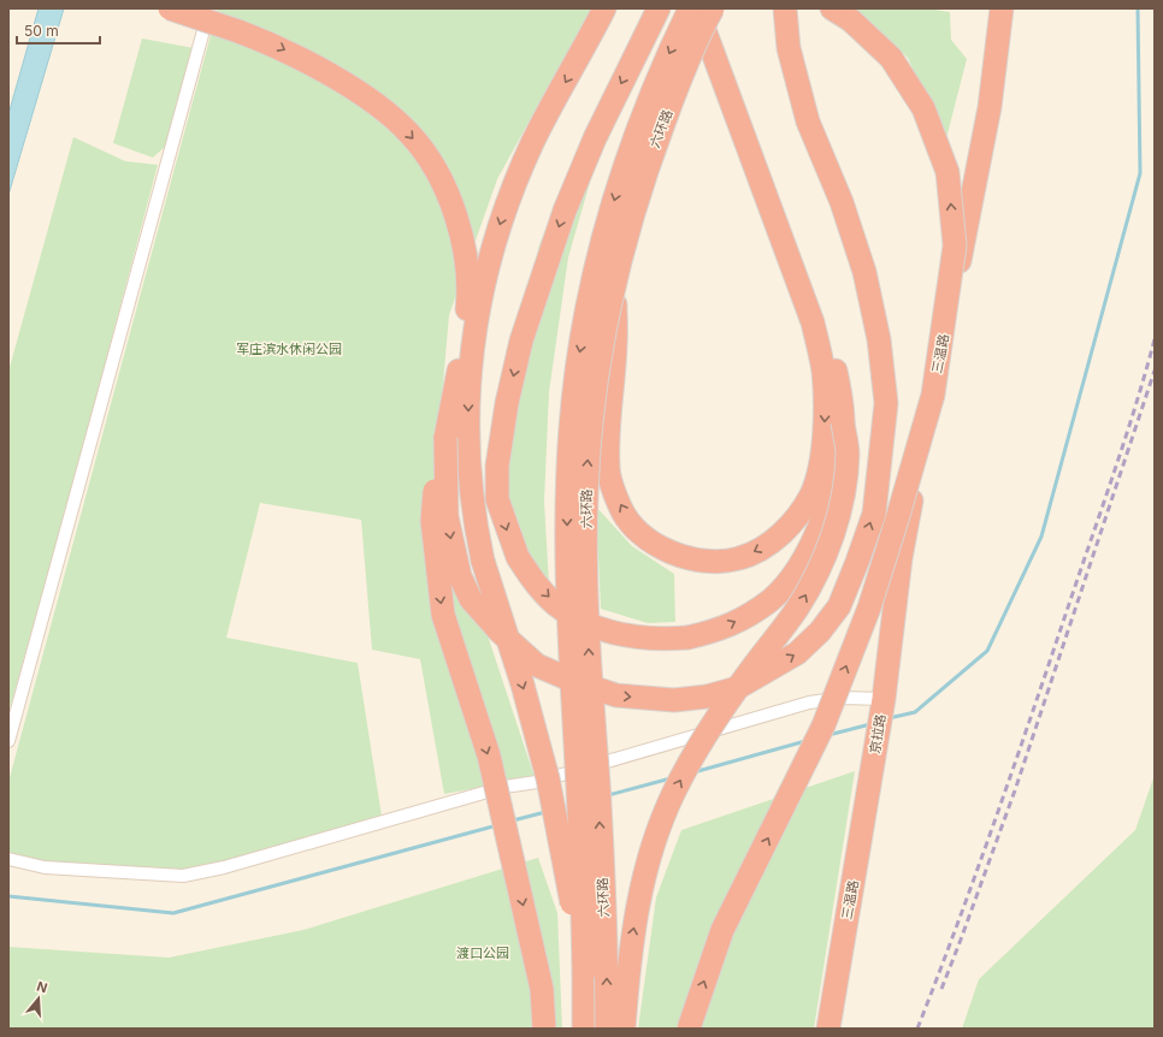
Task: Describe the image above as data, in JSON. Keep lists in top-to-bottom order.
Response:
{
  "streets": {
    "highway": ["六环路", "三温路", "京拉路"]
  },
  "crossings": [
    ["三温路", "京拉路"]
  ],
  "parks": ["军庄滨水休闲公园", "渡口公园"],
  "scale_bar": "50 m",
  "north": "top"
}
